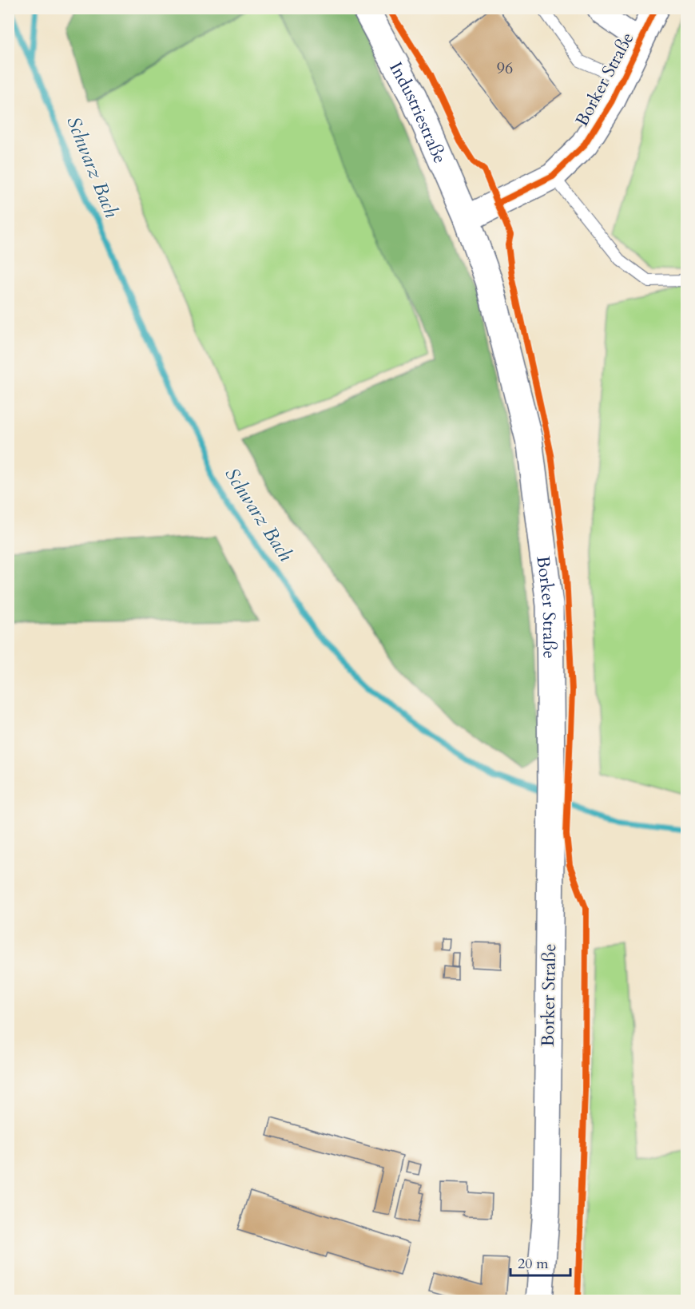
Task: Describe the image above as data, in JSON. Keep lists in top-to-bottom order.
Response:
{
  "streets": {
    "main road": ["Borker Straße", "Industriestraße"]
  },
  "crossings": [
    ["Borker Straße", "Industriestraße"]
  ],
  "water": ["Schwarz Bach"],
  "house_numbers": ["96"],
  "scale_bar": "20 m"
}
